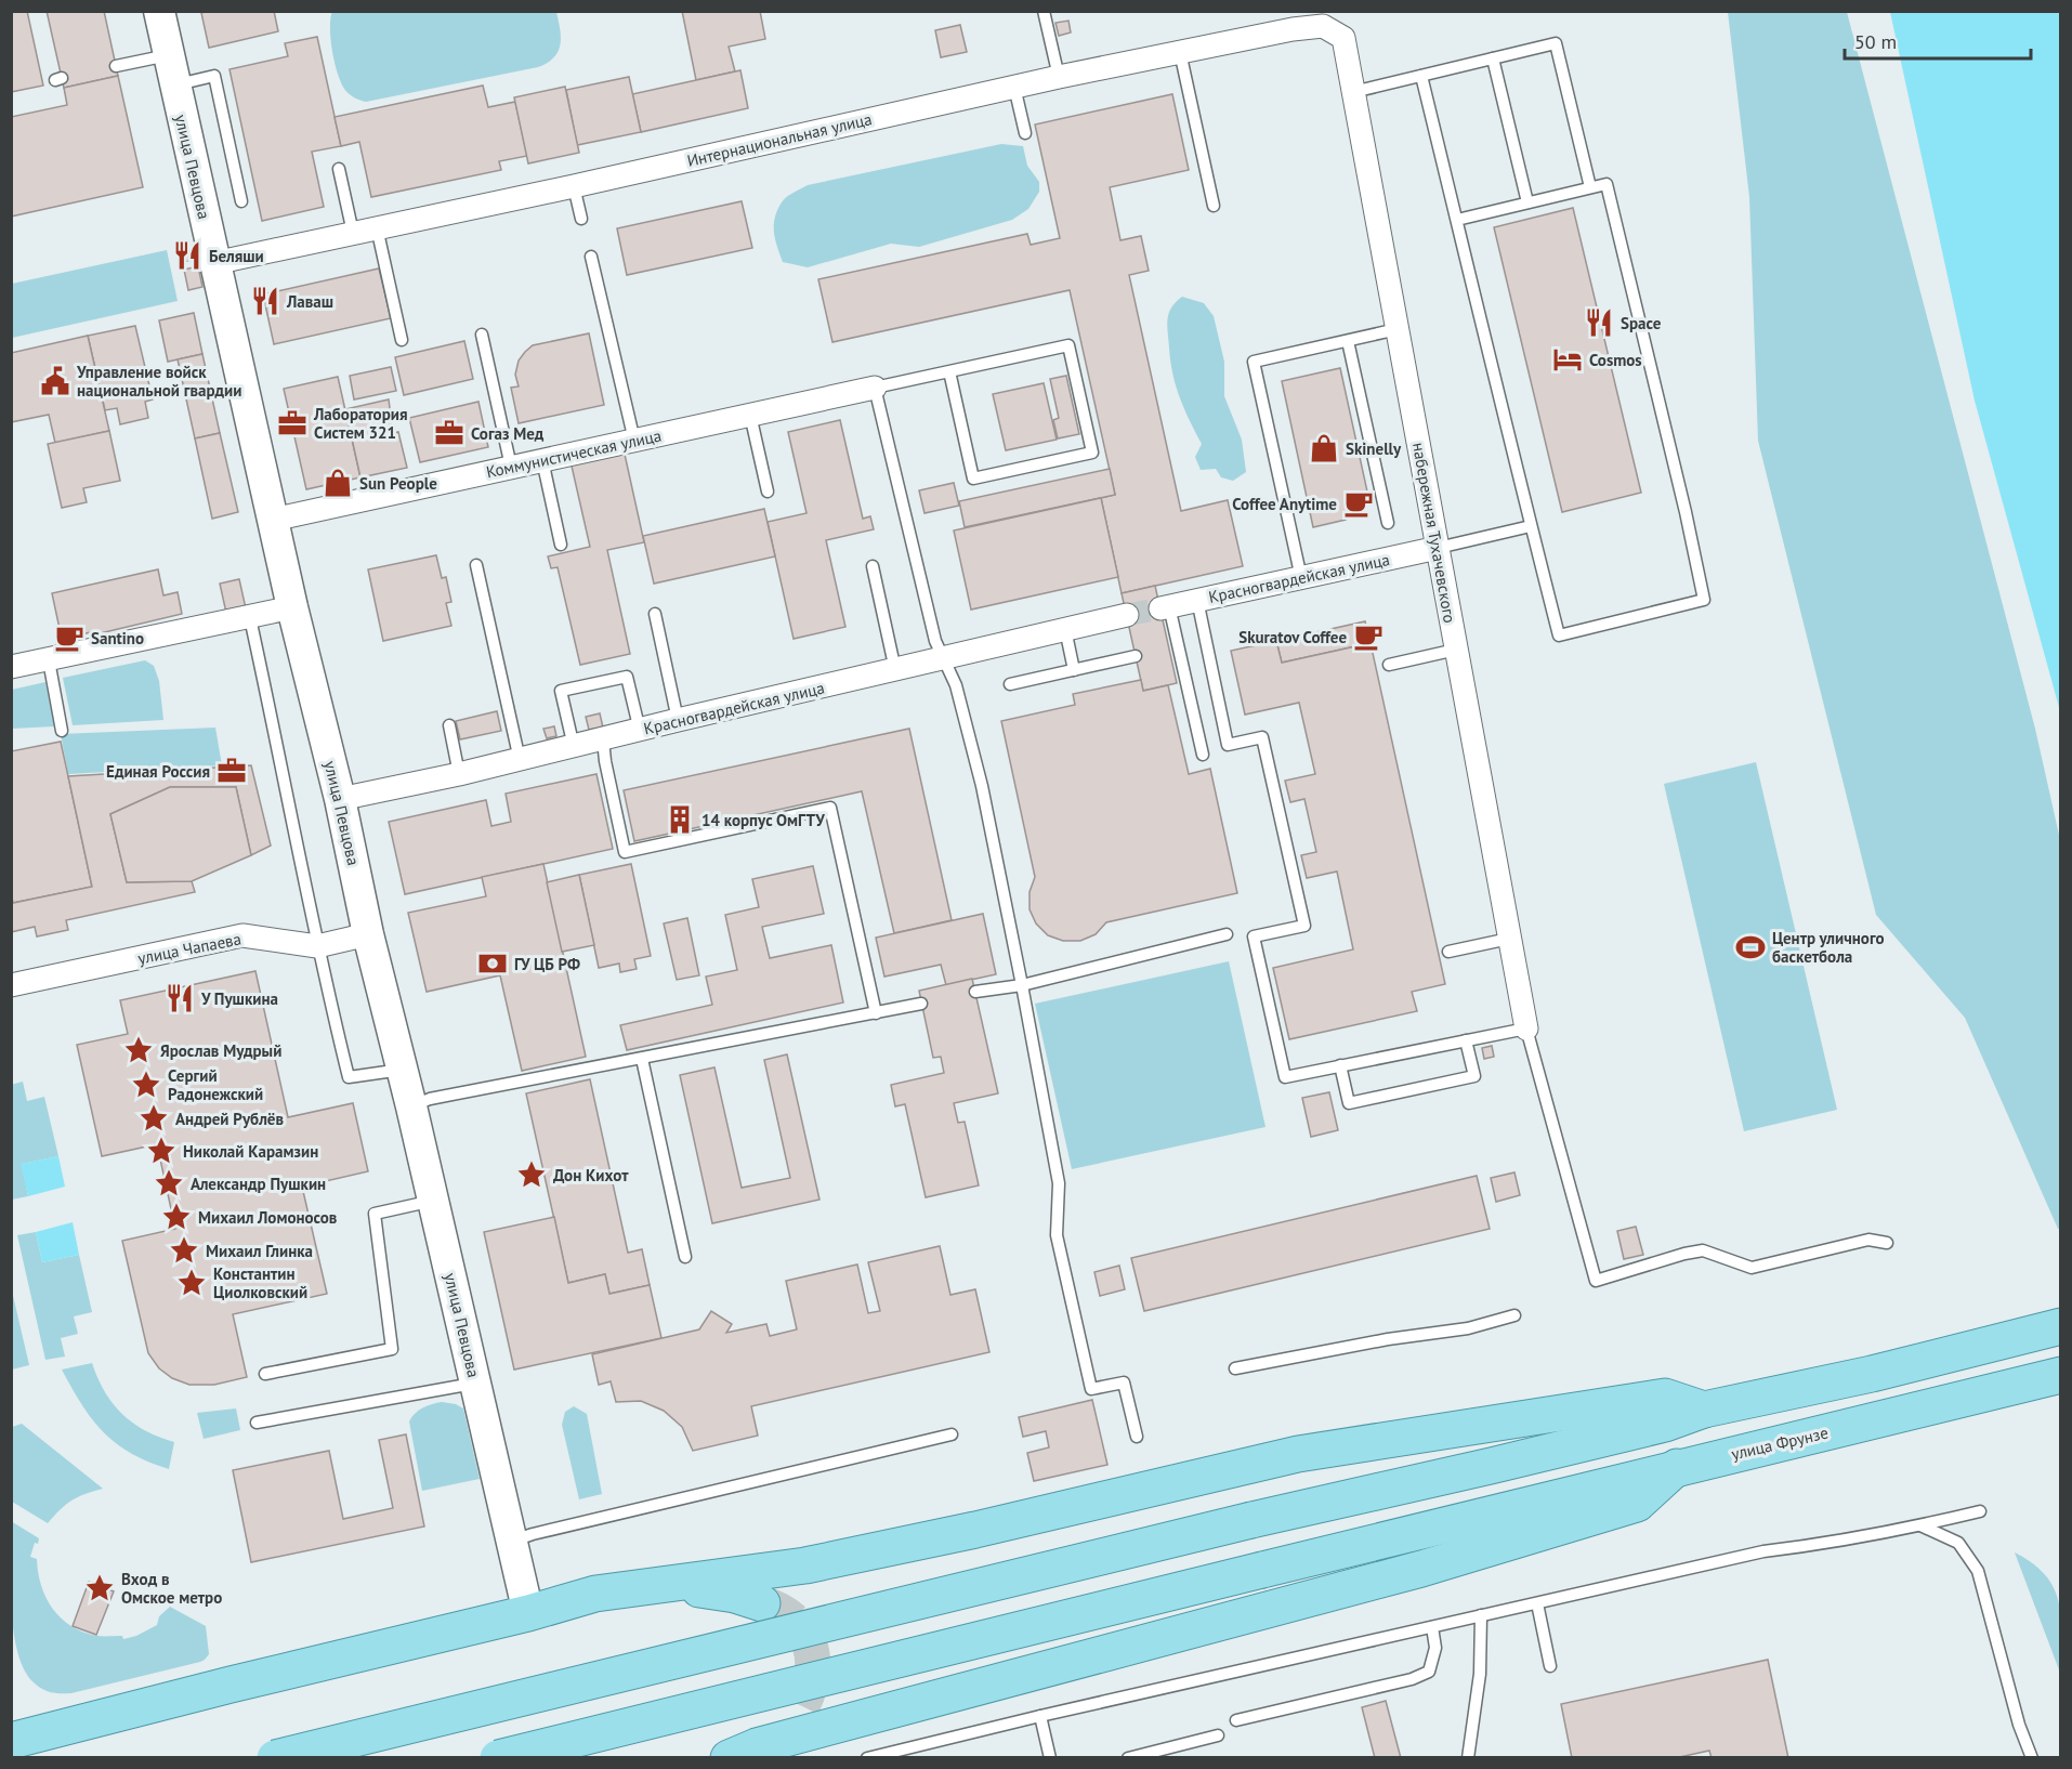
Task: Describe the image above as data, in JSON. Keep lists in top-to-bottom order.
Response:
{
  "streets": {
    "main road": ["улица Фрунзе"],
    "street": [
      "Интернациональная улица",
      "улица Певцова",
      "Коммунистическая улица",
      "набережная Тухачевского",
      "Красногвардейская улица",
      "улица Чапаева"
    ]
  },
  "crossings": [
    ["Интернациональная улица", "улица Певцова"],
    ["Интернациональная улица", "набережная Тухачевского"],
    ["улица Певцова", "Коммунистическая улица"],
    ["улица Певцова", "Красногвардейская улица"],
    ["улица Певцова", "улица Чапаева"],
    ["набережная Тухачевского", "Красногвардейская улица"]
  ],
  "places": {
    "restaurant": [
      "Беляши",
      "Лаваш",
      "Space",
      "У Пушкина"
    ],
    "hotel": ["Cosmos"],
    "public building": ["Управление войск национальной гвардии"],
    "office": ["Лаборатория Систем 321", "Согаз Мед", "Единая Россия"],
    "shop": ["Skinelly", "Sun People"],
    "cafe": ["Coffee Anytime", "Skuratov Coffee", "Santino"],
    "building": ["14 корпус ОмГТУ"],
    "sports": ["Центр уличного баскетбола"],
    "bank": ["ГУ ЦБ РФ"],
    "place": [
      "Ярослав Мудрый",
      "Сергий Радонежский",
      "Андрей Рублёв",
      "Николай Карамзин",
      "Дон Кихот",
      "Александр Пушкин",
      "Михаил Ломоносов",
      "Михаил Глинка",
      "Константин Циолковский",
      "Вход в Омское метро"
    ]
  },
  "scale_bar": "50 m"
}
